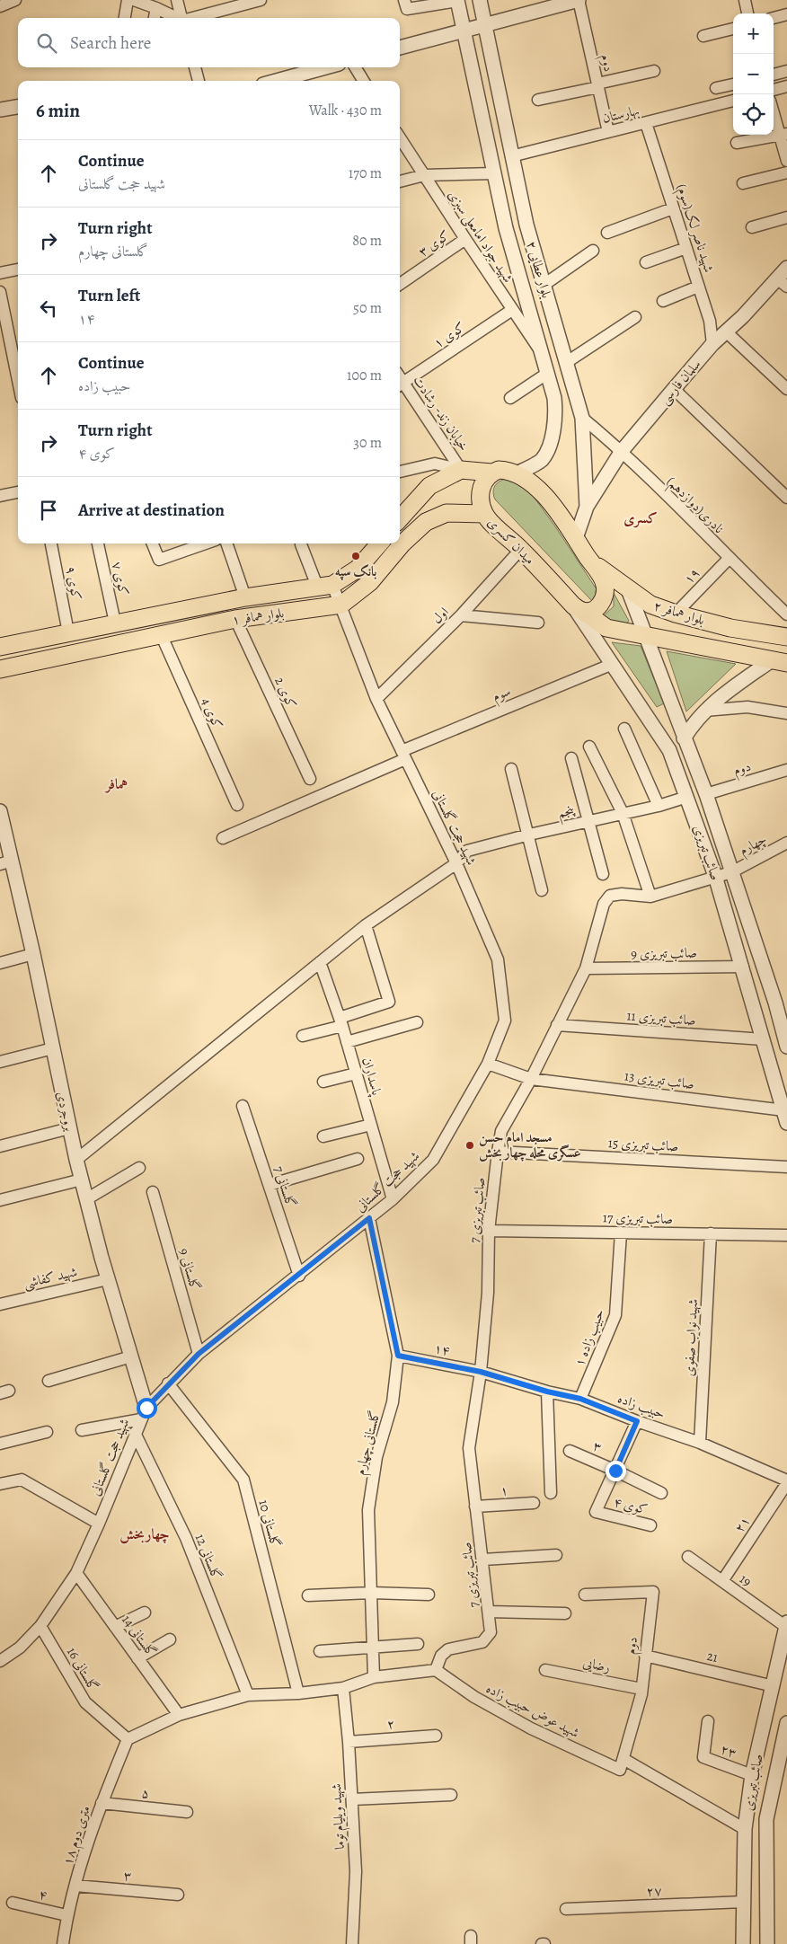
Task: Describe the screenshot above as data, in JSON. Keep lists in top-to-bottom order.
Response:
{
  "streets": {
    "main road": ["میدان کسری", "بلوار همافر ۲", "بلوار همافر ۱"],
    "street": [
      "دوم",
      "بهارستان",
      "شهید ناصر لک(سوم)",
      "شهید جواد امامعلی سبزی",
      "کوی ۳",
      "بلوار عطایی ۲",
      "کوی ۱",
      "سلمان فارسی",
      "خیابان زند- رشادت",
      "نادری(دوازدهم)",
      "۱۹",
      "کوی ۷",
      "کوی ۹",
      "اول",
      "کوی 2",
      "سوم",
      "کوی 4",
      "پنجم",
      "شهید حجت گلستانی",
      "چهارم",
      "صائب تبریزی",
      "صائب تبریزی 9",
      "صائب تبریزی 11",
      "پاسداران",
      "صائب تبریزی 13",
      "بروجردی",
      "صائب تبریزی 15",
      "گلستانی 7",
      "صائب تبریزی 7",
      "صائب تبریزی 17",
      "گلستانی 9",
      "شهید کفاشی",
      "حبیب زاده ۱",
      "شهید نواب صفوی",
      "۱۴",
      "حبیب زاده",
      "گلستانی چهارم",
      "۳",
      "۱",
      "کوی ۴",
      "گلستانی 10",
      "۲۱",
      "گلستانی 12",
      "19",
      "گلستانی 14",
      "21",
      "رضایی",
      "گلستانی 16",
      "شهید عوض حبیب زاده",
      "۲",
      "۲۳",
      "۵",
      "شهید ویلیام توما",
      "۱۸ متری دوم",
      "۲۷",
      "۴"
    ]
  },
  "crossings": [
    ["دوم", "بهارستان"],
    ["دوم", "صائب تبریزی"],
    ["دوم", "21"],
    ["دوم", "رضایی"],
    ["دوم", "شهید عوض حبیب زاده"],
    ["بهارستان", "شهید ناصر لک(سوم)"],
    ["بهارستان", "بلوار عطایی ۲"],
    ["شهید ناصر لک(سوم)", "سلمان فارسی"],
    ["شهید جواد امامعلی سبزی", "کوی ۳"],
    ["شهید جواد امامعلی سبزی", "بلوار عطایی ۲"],
    ["شهید جواد امامعلی سبزی", "کوی ۱"],
    ["بلوار عطایی ۲", "سلمان فارسی"],
    ["بلوار عطایی ۲", "نادری(دوازدهم)"],
    ["کوی ۱", "خیابان زند- رشادت"],
    ["سلمان فارسی", "نادری(دوازدهم)"],
    ["نادری(دوازدهم)", "۱۹"],
    ["میدان کسری", "بلوار همافر ۲"],
    ["میدان کسری", "اول"],
    ["میدان کسری", "صائب تبریزی"],
    ["۱۹", "بلوار همافر ۲"],
    ["کوی ۷", "بلوار همافر ۱"],
    ["کوی ۹", "بلوار همافر ۱"],
    ["بلوار همافر ۲", "صائب تبریزی"],
    ["اول", "شهید حجت گلستانی"],
    ["بلوار همافر ۱", "کوی 2"],
    ["بلوار همافر ۱", "کوی 4"],
    ["بلوار همافر ۱", "شهید حجت گلستانی"],
    ["سوم", "شهید حجت گلستانی"],
    ["سوم", "صائب تبریزی"],
    ["پنجم", "شهید حجت گلستانی"],
    ["پنجم", "صائب تبریزی"],
    ["پنجم", "پاسداران"],
    ["پنجم", "بروجردی"],
    ["شهید حجت گلستانی", "پاسداران"],
    ["شهید حجت گلستانی", "بروجردی"],
    ["شهید حجت گلستانی", "گلستانی 7"],
    ["شهید حجت گلستانی", "گلستانی 9"],
    ["شهید حجت گلستانی", "گلستانی چهارم"],
    ["شهید حجت گلستانی", "گلستانی 10"],
    ["شهید حجت گلستانی", "گلستانی 12"],
    ["شهید حجت گلستانی", "گلستانی 14"],
    ["شهید حجت گلستانی", "گلستانی 16"],
    ["چهارم", "صائب تبریزی"],
    ["چهارم", "صائب تبریزی 7"],
    ["صائب تبریزی", "صائب تبریزی 9"],
    ["صائب تبریزی", "صائب تبریزی 11"],
    ["صائب تبریزی", "صائب تبریزی 13"],
    ["صائب تبریزی", "صائب تبریزی 7"],
    ["صائب تبریزی", "19"],
    ["صائب تبریزی", "21"],
    ["صائب تبریزی", "شهید عوض حبیب زاده"],
    ["صائب تبریزی", "۲۳"],
    ["صائب تبریزی", "۲۷"],
    ["صائب تبریزی 9", "صائب تبریزی 7"],
    ["صائب تبریزی 11", "صائب تبریزی 7"],
    ["صائب تبریزی 13", "صائب تبریزی 7"],
    ["بروجردی", "شهید کفاشی"],
    ["صائب تبریزی 15", "صائب تبریزی 7"],
    ["صائب تبریزی 7", "صائب تبریزی 17"],
    ["صائب تبریزی 7", "۱۴"],
    ["صائب تبریزی 7", "حبیب زاده"],
    ["صائب تبریزی 7", "۱"],
    ["صائب تبریزی 7", "شهید عوض حبیب زاده"],
    ["صائب تبریزی 17", "حبیب زاده ۱"],
    ["صائب تبریزی 17", "شهید نواب صفوی"],
    ["حبیب زاده ۱", "حبیب زاده"],
    ["شهید نواب صفوی", "حبیب زاده"],
    ["۱۴", "حبیب زاده"],
    ["۱۴", "گلستانی چهارم"],
    ["حبیب زاده", "کوی ۴"],
    ["حبیب زاده", "۲۱"],
    ["۳", "کوی ۴"],
    ["۳", "۱۸ متری دوم"],
    ["۲۱", "19"],
    ["گلستانی 16", "۱۸ متری دوم"],
    ["۲", "شهید ویلیام توما"],
    ["۵", "۱۸ متری دوم"],
    ["۱۸ متری دوم", "۴"]
  ],
  "districts": ["کسری", "همافر", "چهاربخش"],
  "places": ["بانک سپه", "مسجد امام حسن عسگری محله چهار بخش"],
  "page": {
    "map_buttons": ["+", "−"],
    "search": "Search here",
    "heading": ["6 min", "Walk · 430 m"],
    "list": [
      ["Continue", "شهید حجت گلستانی", "170 m"],
      ["Turn right", "گلستانی چهارم", "80 m"],
      ["Turn left", "۱۴", "50 m"],
      ["Continue", "حبیب زاده", "100 m"],
      ["Turn right", "کوی ۴", "30 m"],
      "Arrive at destination"
    ]
  }
}
